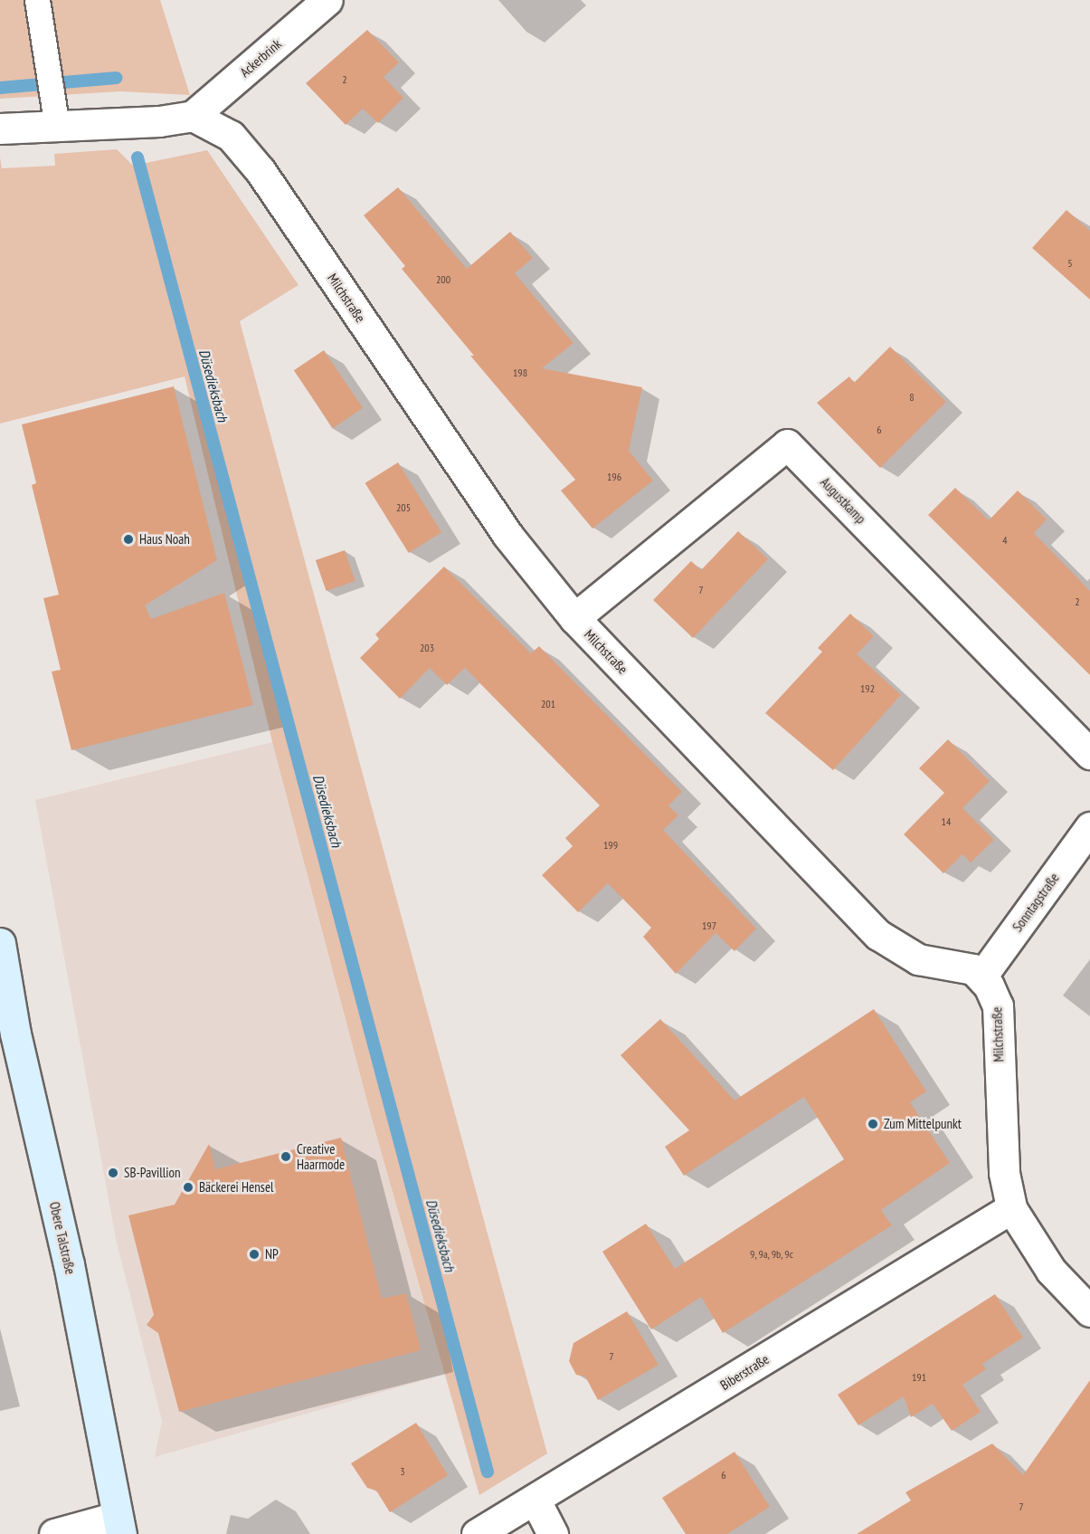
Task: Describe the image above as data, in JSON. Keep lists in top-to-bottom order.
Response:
{
  "streets": {
    "street": [
      "Ackerbrink",
      "Milchstraße",
      "Augustkamp",
      "Sonntagstraße",
      "Obere Talstraße",
      "Biberstraße"
    ]
  },
  "crossings": [
    ["Ackerbrink", "Milchstraße"],
    ["Milchstraße", "Augustkamp"],
    ["Milchstraße", "Sonntagstraße"],
    ["Milchstraße", "Biberstraße"]
  ],
  "water": ["Düsedieksbach"],
  "places": [
    "Haus Noah",
    "Zum Mittelpunkt",
    "Creative Haarmode",
    "SB-Pavillion",
    "Bäckerei Hensel",
    "NP"
  ],
  "house_numbers": [
    "2",
    "5",
    "200",
    "198",
    "8",
    "6",
    "196",
    "205",
    "4",
    "7",
    "2",
    "203",
    "192",
    "201",
    "14",
    "199",
    "197",
    "9, 9a, 9b, 9c",
    "7",
    "191",
    "3",
    "6",
    "7"
  ]
}
